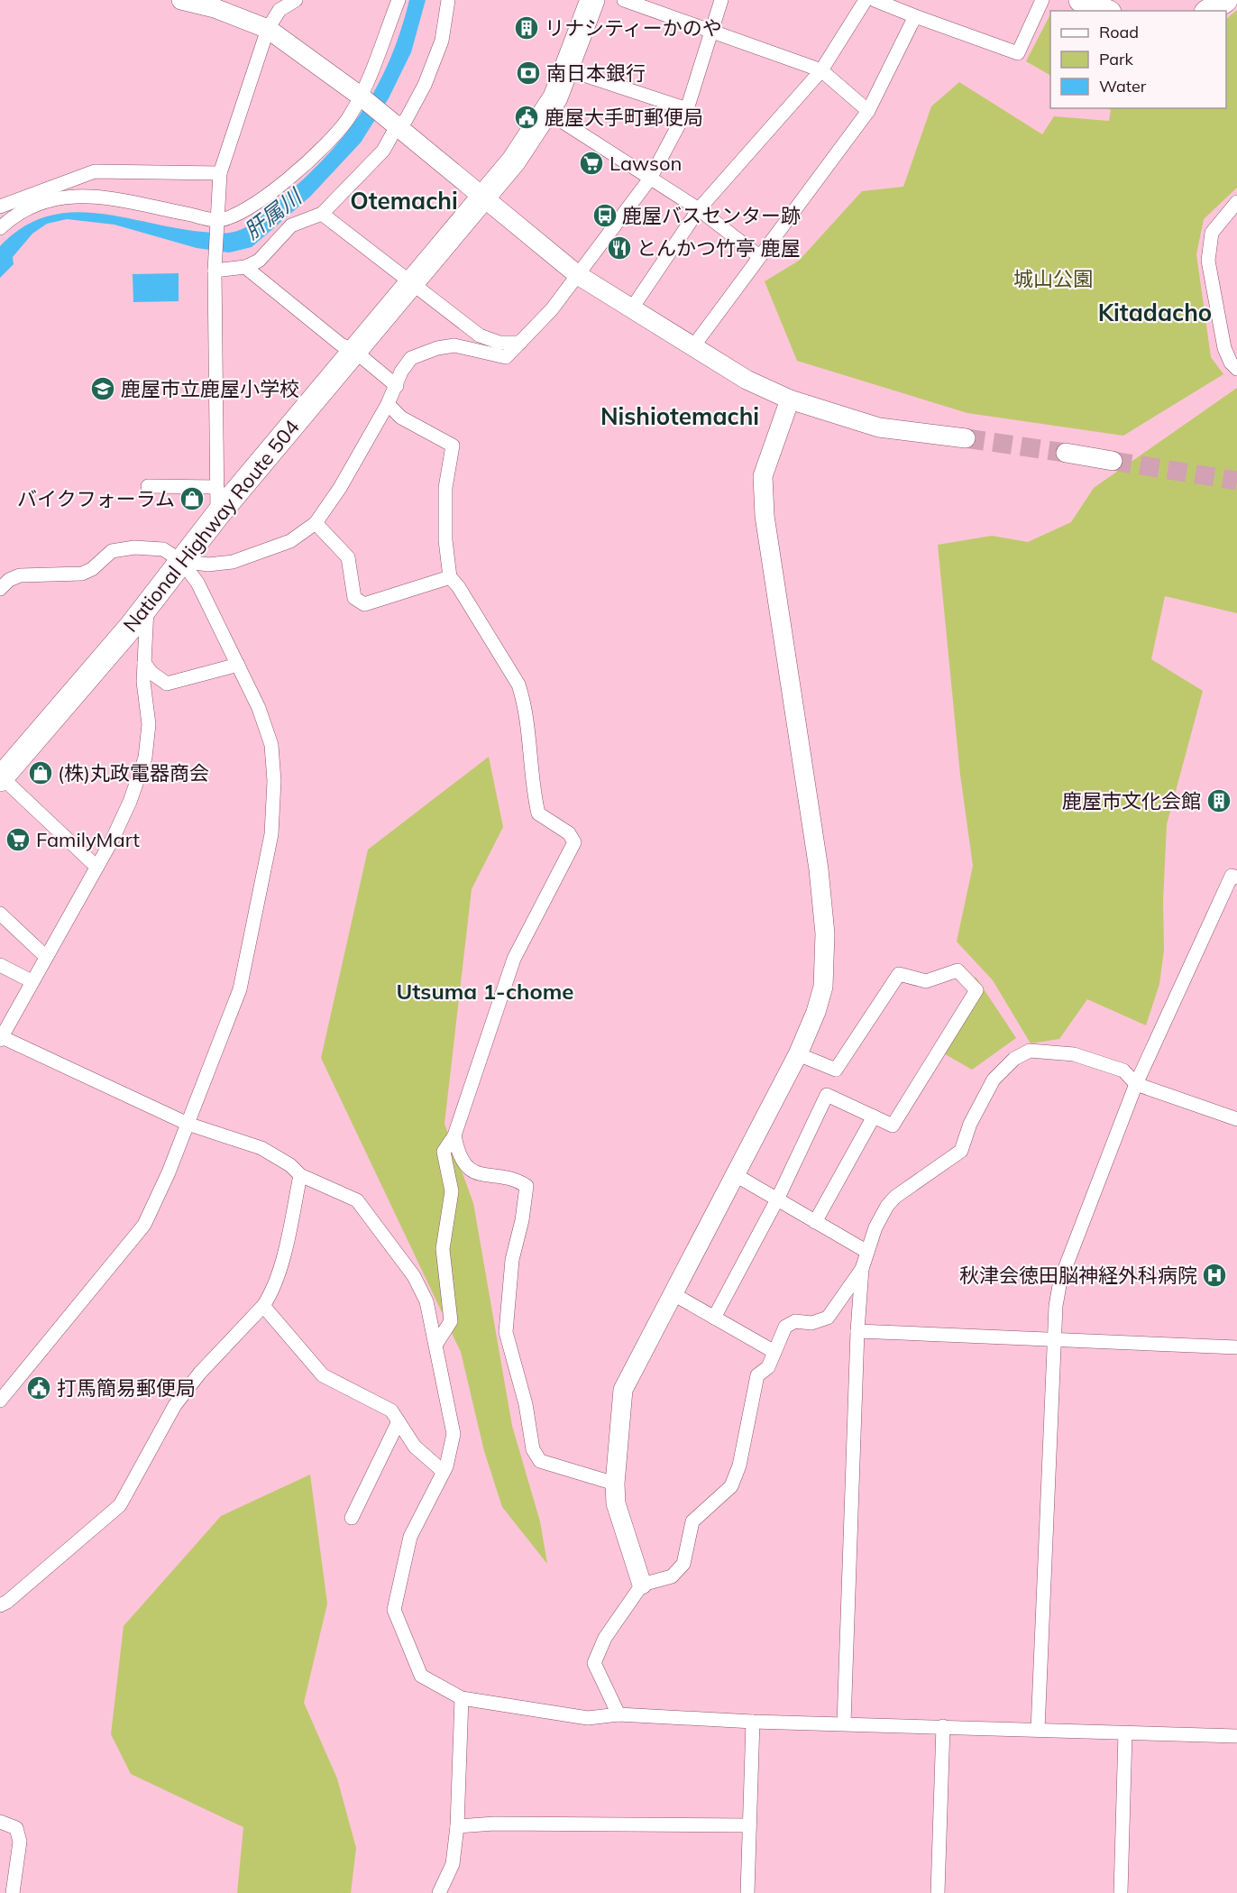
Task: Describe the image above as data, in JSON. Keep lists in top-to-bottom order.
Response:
{
  "streets": {
    "highway": ["National Highway Route 504"]
  },
  "districts": [
    "Otemachi",
    "Kitadacho",
    "Nishiotemachi",
    "Utsuma 1-chome"
  ],
  "water": ["肝属川"],
  "parks": ["城山公園"],
  "places": {
    "building": ["リナシティーかのや", "鹿屋市文化会館"],
    "bank": ["南日本銀行"],
    "public building": ["鹿屋大手町郵便局", "打馬簡易郵便局"],
    "supermarket": ["Lawson", "FamilyMart"],
    "bus stop": ["鹿屋バスセンター跡"],
    "restaurant": ["とんかつ竹亭 鹿屋"],
    "school or university": ["鹿屋市立鹿屋小学校"],
    "shop": ["バイクフォーラム", "(株)丸政電器商会"],
    "hospital": ["秋津会徳田脳神経外科病院"]
  },
  "legend": ["Road", "Park", "Water"]
}
